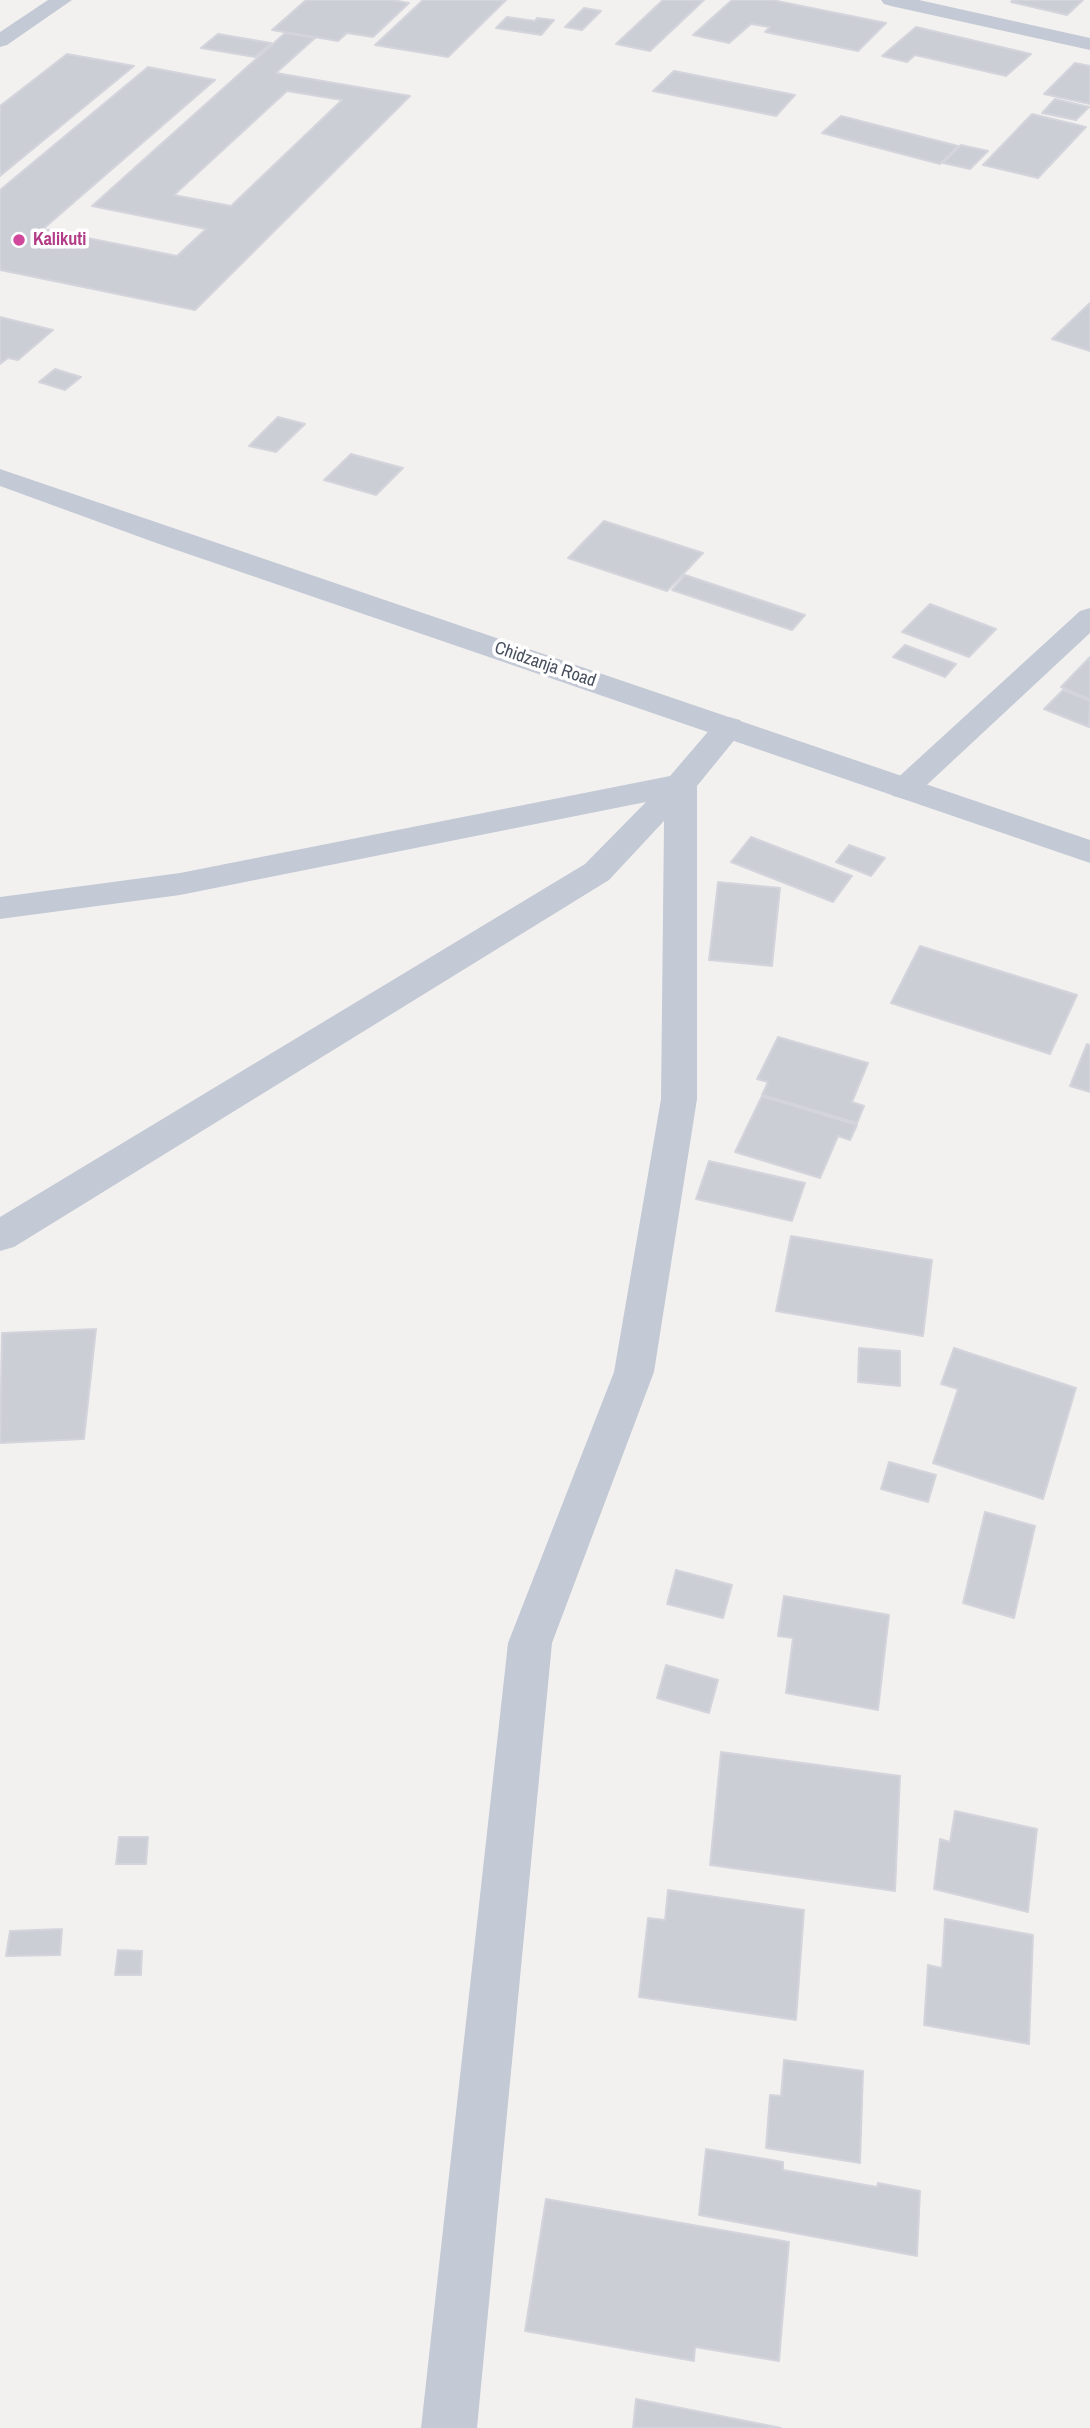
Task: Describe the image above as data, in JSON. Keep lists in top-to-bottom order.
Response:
{
  "streets": {
    "street": ["Chidzanja Road"]
  },
  "places": ["Kalikuti"]
}
